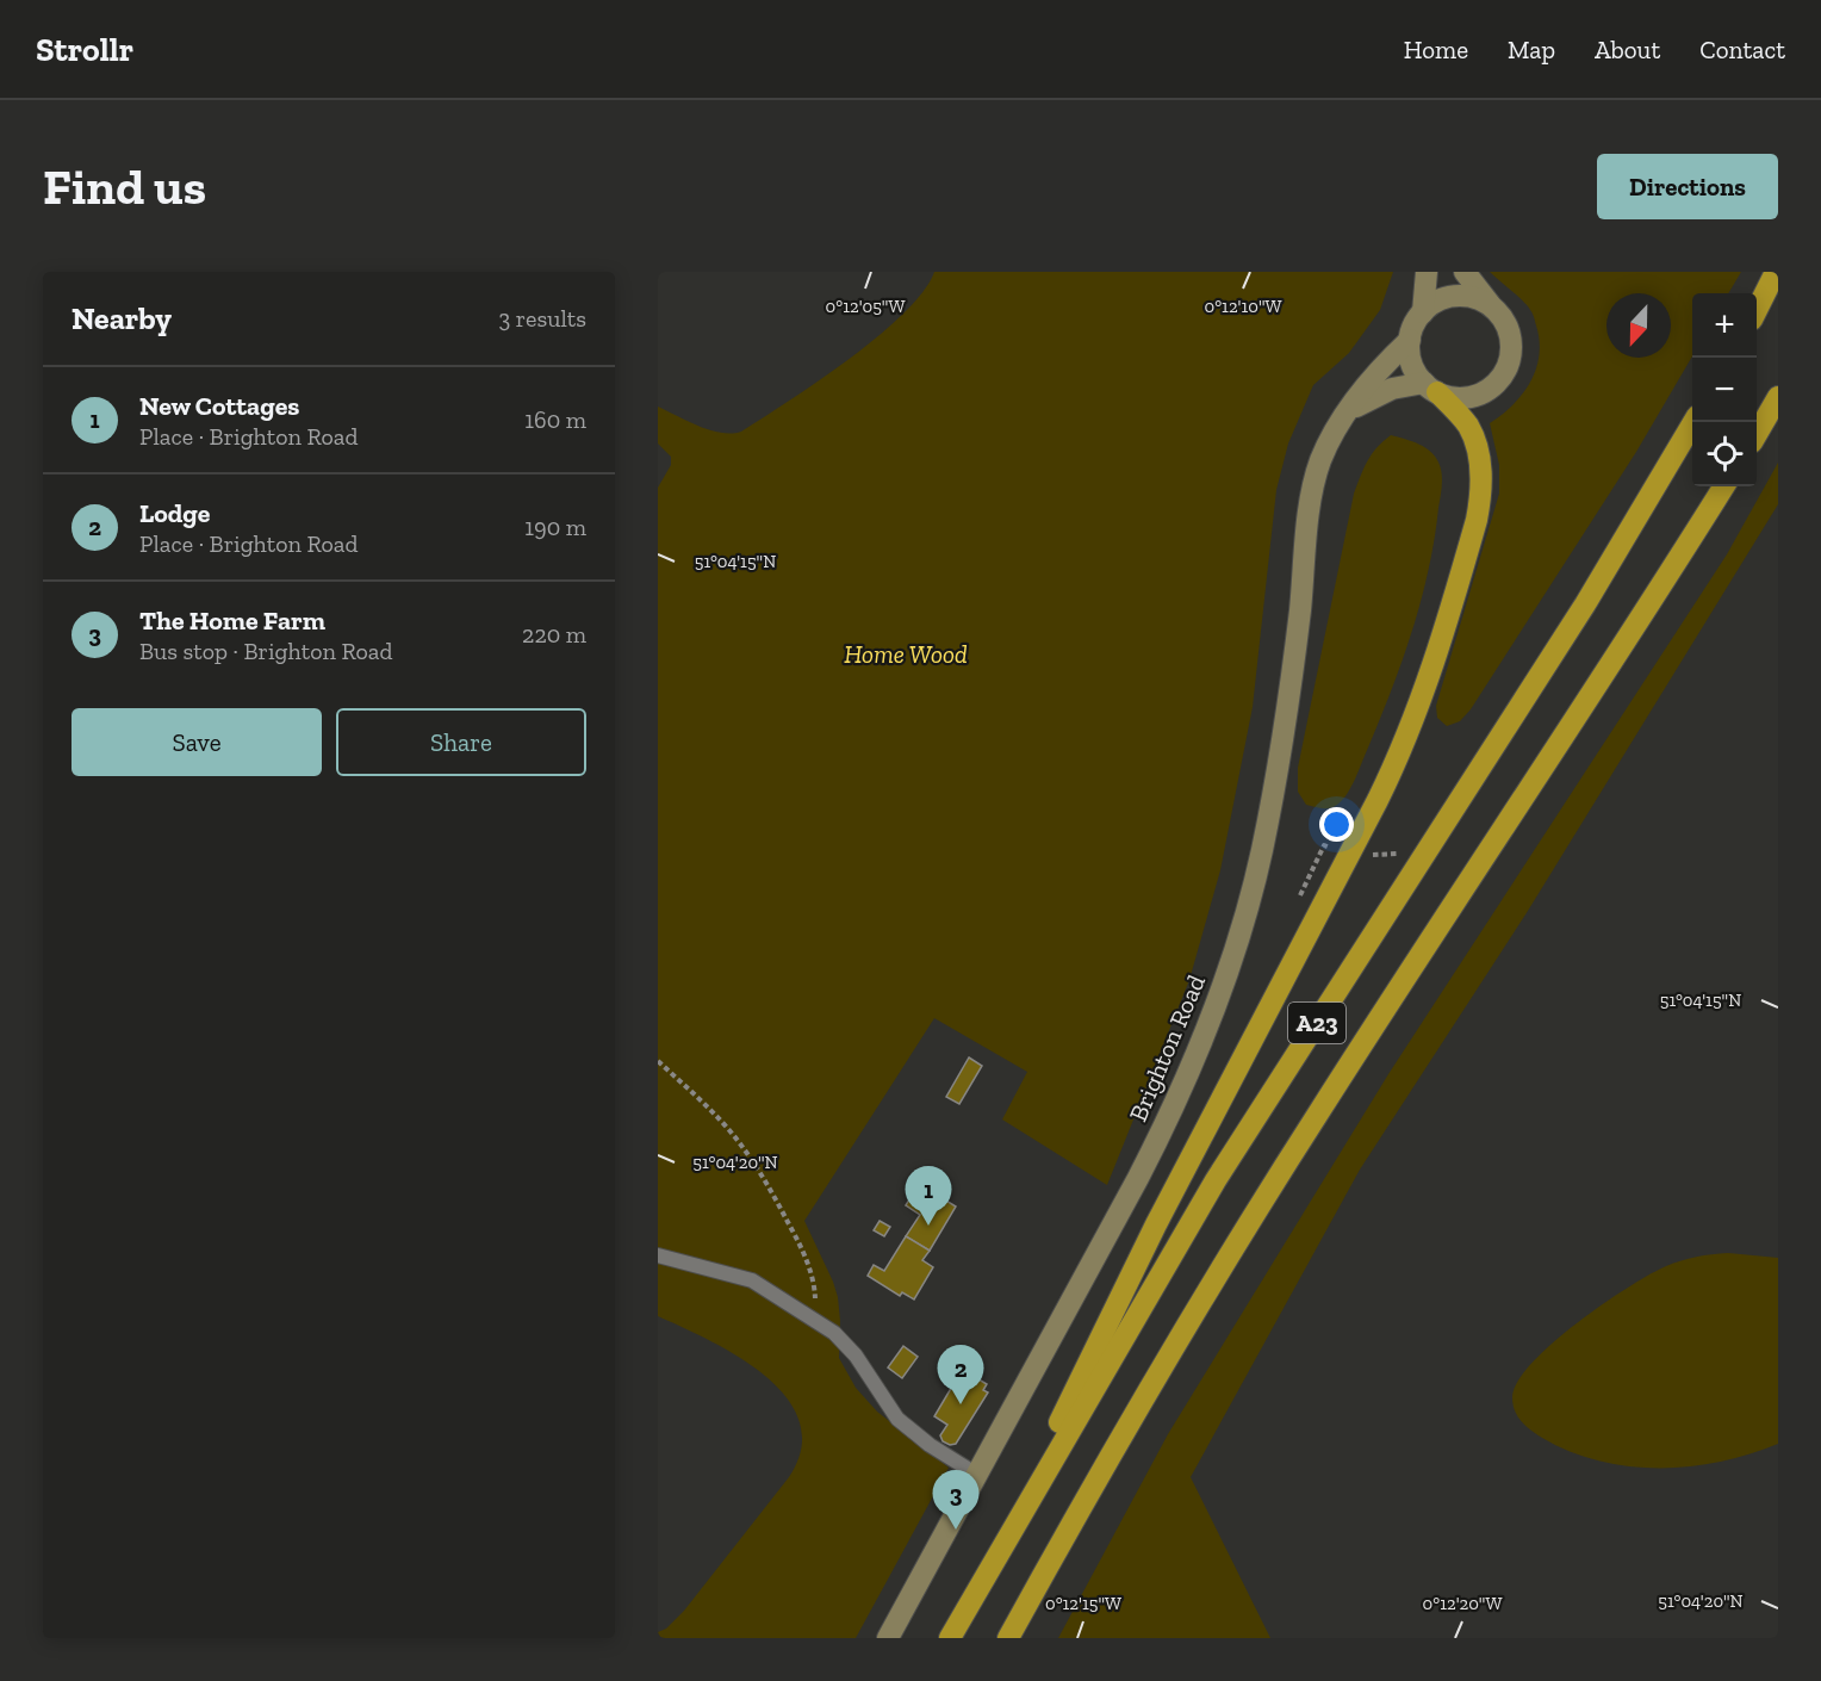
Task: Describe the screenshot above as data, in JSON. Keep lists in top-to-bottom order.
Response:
{
  "streets": {
    "highway": ["A23"],
    "street": ["Brighton Road"]
  },
  "parks": ["Home Wood"],
  "north": "bottom",
  "page": {
    "header": "Strollr",
    "nav": [
      "Home",
      "Map",
      "About",
      "Contact"
    ],
    "buttons": [
      "Directions",
      ["Save", "Share"]
    ],
    "title": "Find us",
    "heading": ["Nearby", "3 results"],
    "map_buttons": ["+", "−"],
    "list": [
      {
        "mark": "1",
        "name": "New Cottages",
        "note": "Place · Brighton Road",
        "value": "160 m"
      },
      {
        "mark": "2",
        "name": "Lodge",
        "note": "Place · Brighton Road",
        "value": "190 m"
      },
      {
        "mark": "3",
        "name": "The Home Farm",
        "note": "Bus stop · Brighton Road",
        "value": "220 m"
      }
    ],
    "pins": ["1", "2", "3"]
  },
  "coordinates": [
    "0°12'05\"W",
    "0°12'10\"W",
    "51°04'15\"N",
    "51°04'20\"N",
    "0°12'15\"W",
    "0°12'20\"W"
  ]
}
